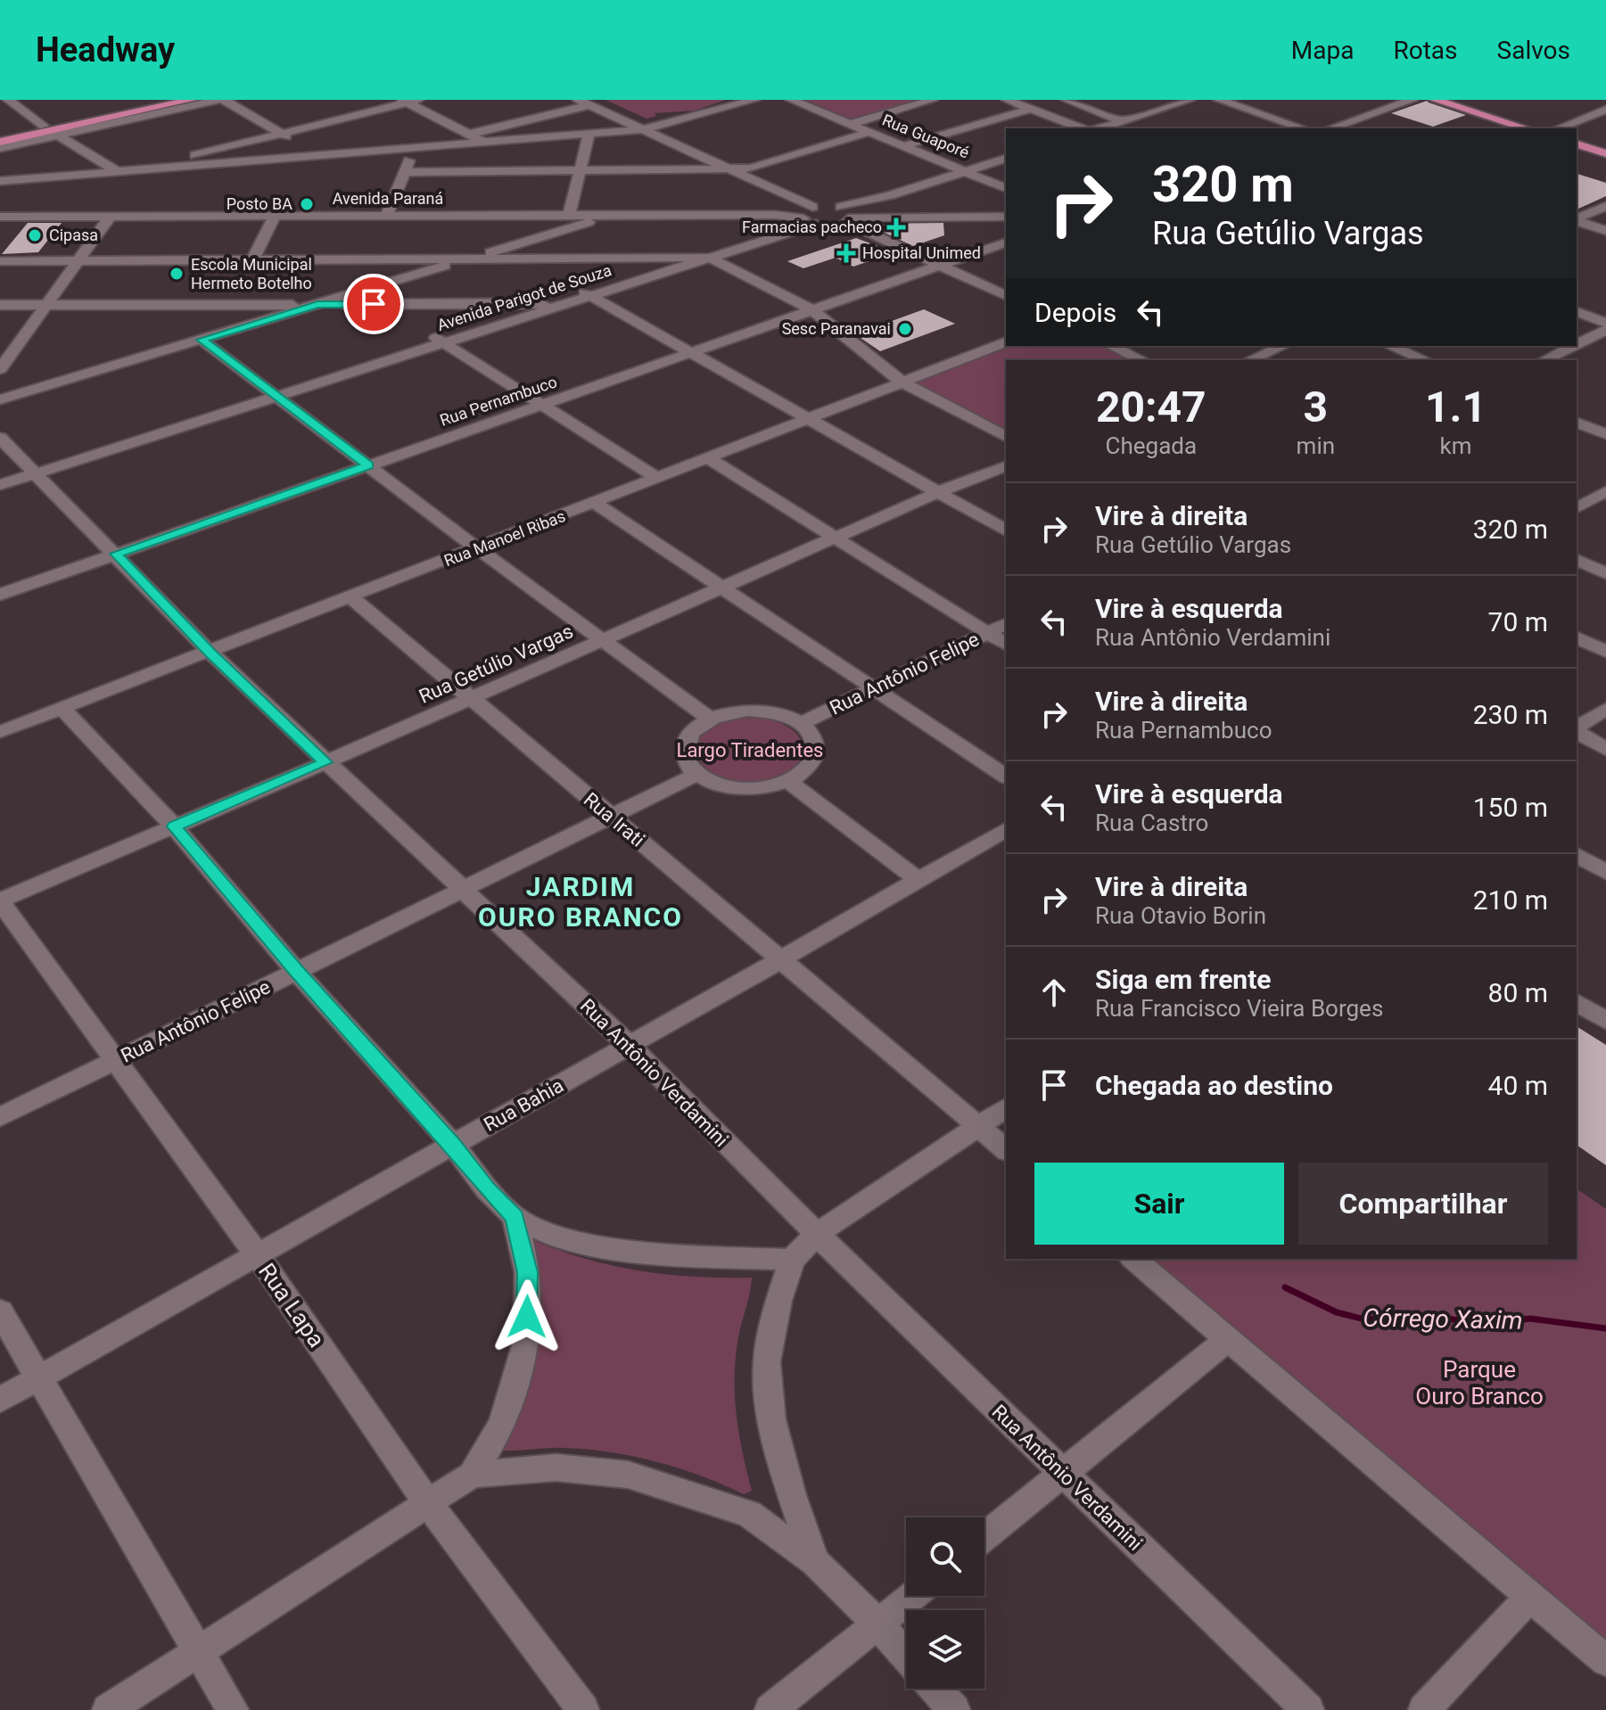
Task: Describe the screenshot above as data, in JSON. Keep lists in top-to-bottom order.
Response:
{
  "streets": {
    "street": [
      "Rua Guaporé",
      "Avenida Paraná",
      "Avenida Parigot de Souza",
      "Rua Pernambuco",
      "Rua Manoel Ribas",
      "Rua Getúlio Vargas",
      "Rua Antônio Felipe",
      "Rua Irati",
      "Rua Antônio Verdamini",
      "Rua Bahia",
      "Rua Lapa"
    ]
  },
  "crossings": [
    ["Avenida Paraná", "Avenida Parigot de Souza"],
    ["Avenida Parigot de Souza", "Rua Antônio Verdamini"],
    ["Rua Pernambuco", "Rua Antônio Verdamini"],
    ["Rua Manoel Ribas", "Rua Irati"],
    ["Rua Manoel Ribas", "Rua Antônio Verdamini"],
    ["Rua Getúlio Vargas", "Rua Irati"],
    ["Rua Getúlio Vargas", "Rua Antônio Verdamini"],
    ["Rua Getúlio Vargas", "Rua Lapa"],
    ["Rua Antônio Felipe", "Rua Irati"],
    ["Rua Antônio Felipe", "Rua Antônio Verdamini"],
    ["Rua Antônio Felipe", "Rua Lapa"],
    ["Rua Irati", "Rua Bahia"],
    ["Rua Antônio Verdamini", "Rua Bahia"],
    ["Rua Bahia", "Rua Lapa"]
  ],
  "districts": ["JARDIM OURO BRANCO"],
  "water": ["Córrego Xaxim"],
  "parks": ["Largo Tiradentes", "Parque Ouro Branco"],
  "places": {
    "other": [
      "Posto BA",
      "Cipasa",
      "Escola Municipal Hermeto Botelho",
      "Sesc Paranavai"
    ],
    "health": ["Farmacias pacheco", "Hospital Unimed"]
  },
  "page": {
    "header": "Headway",
    "nav": ["Mapa", "Rotas", "Salvos"],
    "turn": ["320 m", "Rua Getúlio Vargas"],
    "then": "Depois",
    "eta": [
      "20:47",
      "Chegada",
      "3",
      "min",
      "1.1",
      "km"
    ],
    "list": [
      {
        "name": "Vire à direita",
        "note": "Rua Getúlio Vargas",
        "value": "320 m"
      },
      {
        "name": "Vire à esquerda",
        "note": "Rua Antônio Verdamini",
        "value": "70 m"
      },
      {
        "name": "Vire à direita",
        "note": "Rua Pernambuco",
        "value": "230 m"
      },
      {
        "name": "Vire à esquerda",
        "note": "Rua Castro",
        "value": "150 m"
      },
      {
        "name": "Vire à direita",
        "note": "Rua Otavio Borin",
        "value": "210 m"
      },
      {
        "name": "Siga em frente",
        "note": "Rua Francisco Vieira Borges",
        "value": "80 m"
      },
      {
        "name": "Chegada ao destino",
        "value": "40 m"
      }
    ],
    "buttons": ["Sair", "Compartilhar"]
  }
}
